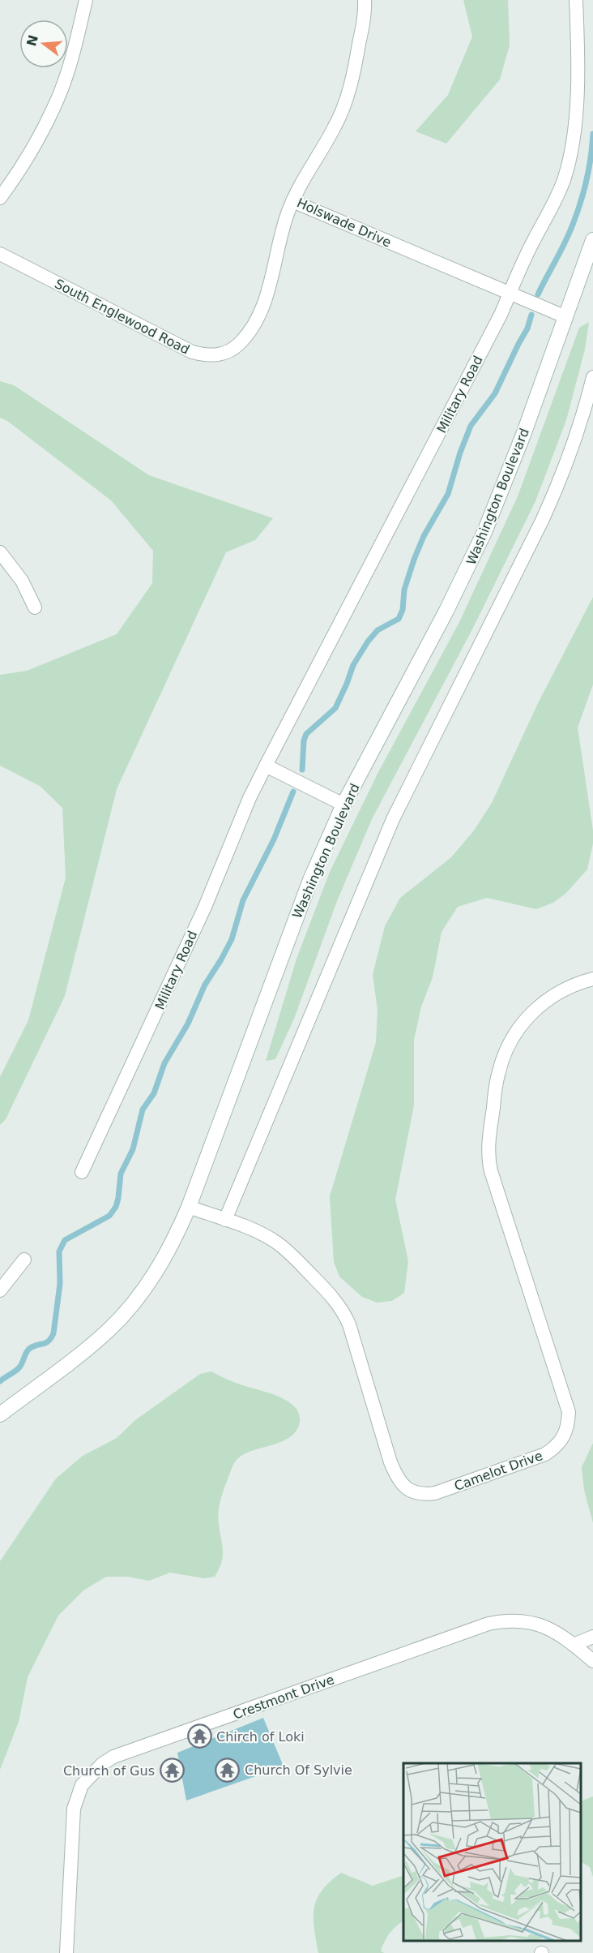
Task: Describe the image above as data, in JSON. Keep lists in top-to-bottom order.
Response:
{
  "streets": {
    "street": [
      "Holswade Drive",
      "South Englewood Road",
      "Military Road",
      "Washington Boulevard",
      "Camelot Drive",
      "Crestmont Drive"
    ]
  },
  "crossings": [
    ["Holswade Drive", "South Englewood Road"],
    ["Holswade Drive", "Military Road"],
    ["Holswade Drive", "Washington Boulevard"],
    ["Washington Boulevard", "Camelot Drive"]
  ],
  "places": {
    "temple": ["Chirch of Loki", "Church Of Sylvie", "Church of Gus"]
  },
  "north": "left"
}
